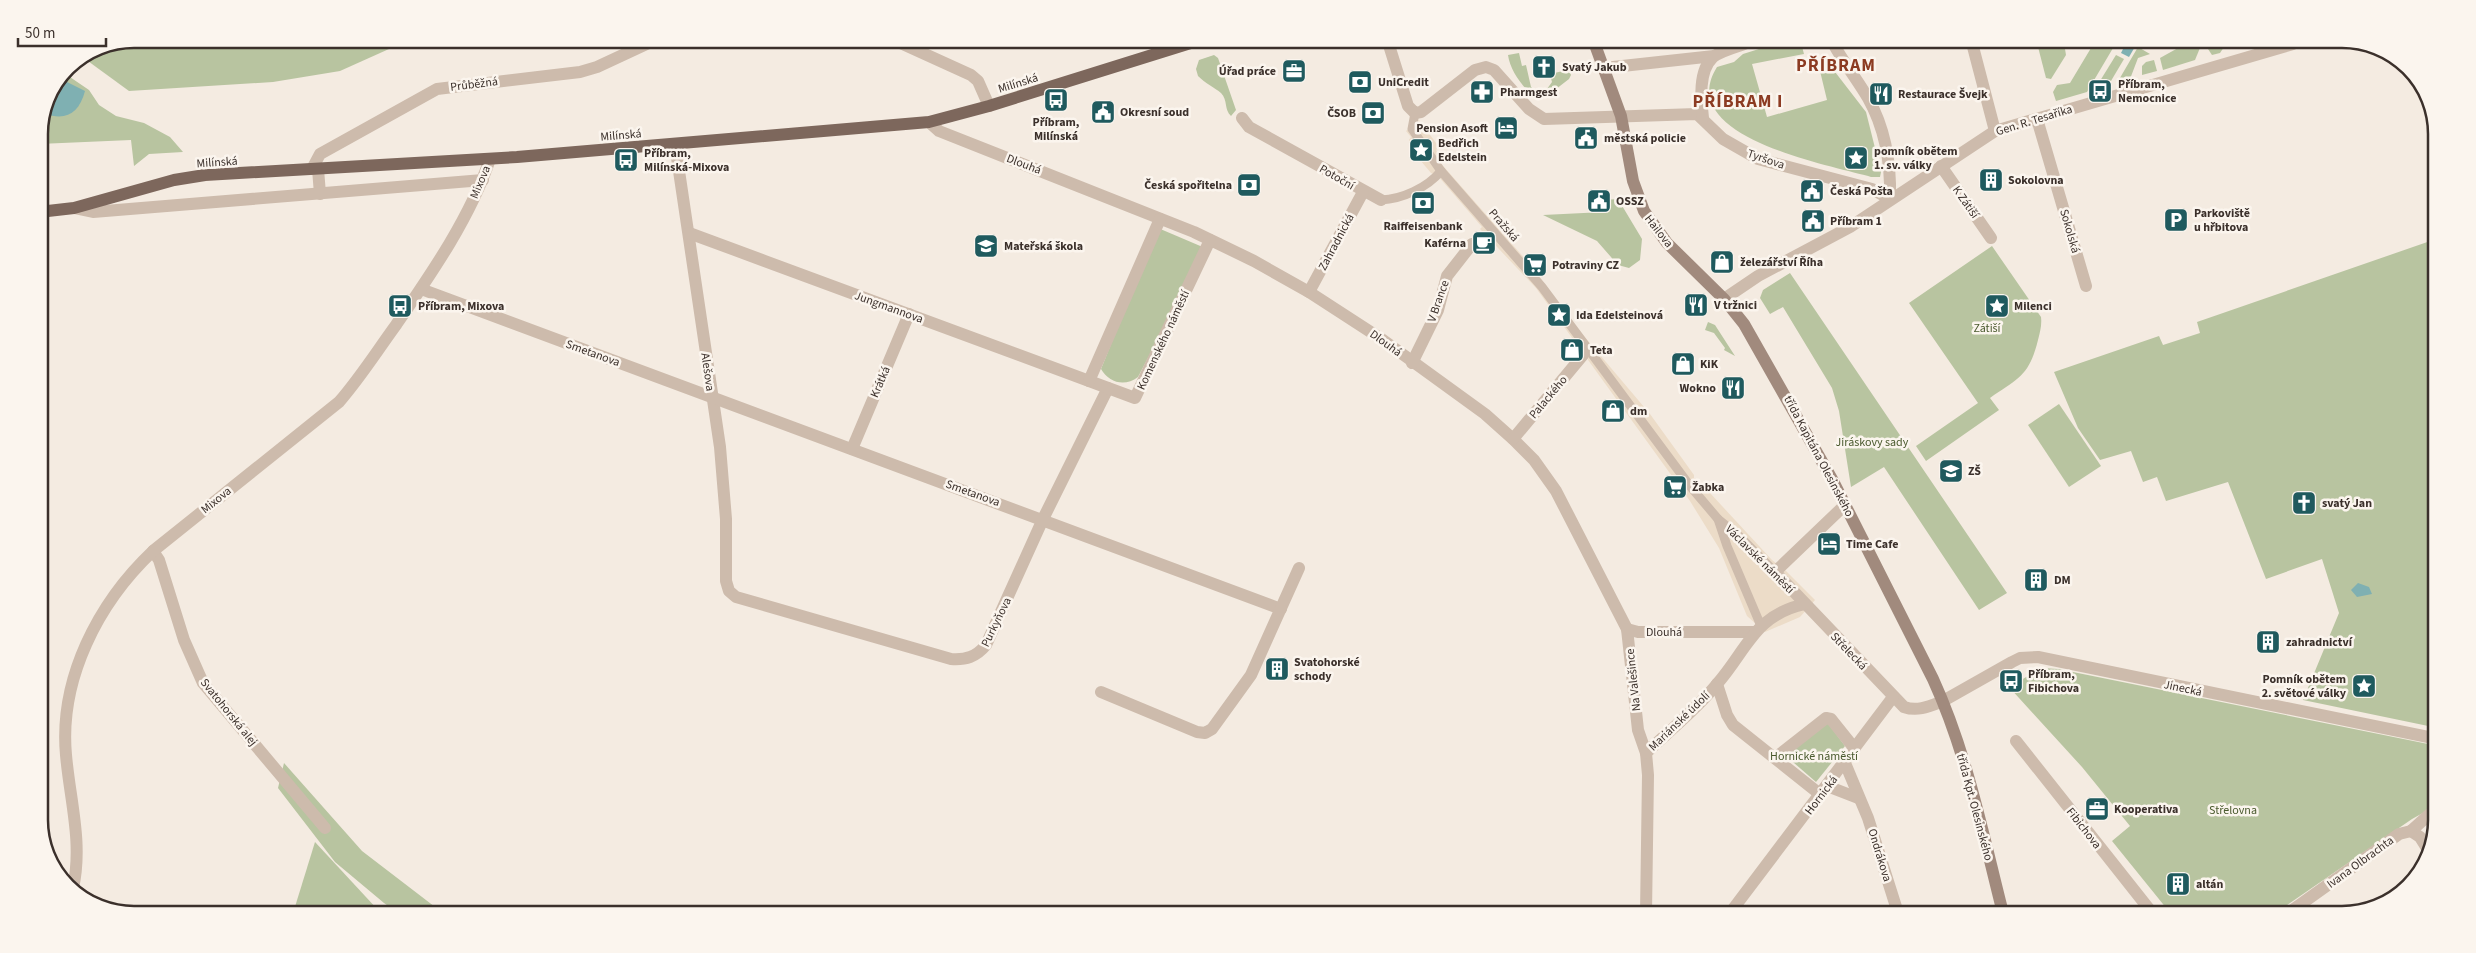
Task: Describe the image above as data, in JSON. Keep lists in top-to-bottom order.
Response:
{
  "streets": {
    "main road": [
      "Milínská",
      "Hailova",
      "třída Kapitána Olesinského",
      "třída Kpt. Olesinského"
    ],
    "street": [
      "Průběžná",
      "Gen. R. Tesaříka",
      "Tyršova",
      "Dlouhá",
      "Potoční",
      "Mixova",
      "K Zátiší",
      "Pražská",
      "Sokolská",
      "Zahradnická",
      "V Brance",
      "Jungmannova",
      "Komenského náměstí",
      "Smetanova",
      "Alešova",
      "Krátká",
      "Palackého",
      "Václavské náměstí",
      "Purkyňova",
      "Střelecká",
      "Na Valešince",
      "Jinecká",
      "Svatohorská alej",
      "Mariánské údolí",
      "Hornická",
      "Fibichova",
      "Ondrákova",
      "Ivana Olbrachta"
    ]
  },
  "crossings": [
    ["Milínská", "Průběžná"],
    ["Milínská", "Dlouhá"],
    ["Milínská", "Mixova"],
    ["Milínská", "Alešova"],
    ["Gen. R. Tesaříka", "Tyršova"],
    ["Gen. R. Tesaříka", "K Zátiší"],
    ["Gen. R. Tesaříka", "Hailova"],
    ["Gen. R. Tesaříka", "Sokolská"],
    ["Gen. R. Tesaříka", "třída Kapitána Olesinského"],
    ["Dlouhá", "Zahradnická"],
    ["Dlouhá", "V Brance"],
    ["Dlouhá", "Komenského náměstí"],
    ["Dlouhá", "Palackého"],
    ["Dlouhá", "Václavské náměstí"],
    ["Dlouhá", "Na Valešince"],
    ["Dlouhá", "Mariánské údolí"],
    ["Potoční", "Pražská"],
    ["Potoční", "Zahradnická"],
    ["Mixova", "Smetanova"],
    ["Mixova", "Svatohorská alej"],
    ["Pražská", "Palackého"],
    ["Pražská", "Václavské náměstí"],
    ["Hailova", "třída Kapitána Olesinského"],
    ["Jungmannova", "Komenského náměstí"],
    ["Jungmannova", "Alešova"],
    ["Jungmannova", "Krátká"],
    ["Komenského náměstí", "Purkyňova"],
    ["Smetanova", "Alešova"],
    ["Smetanova", "Krátká"],
    ["Smetanova", "Purkyňova"],
    ["Alešova", "Purkyňova"],
    ["třída Kapitána Olesinského", "Jinecká"],
    ["třída Kapitána Olesinského", "třída Kpt. Olesinského"],
    ["Václavské náměstí", "Střelecká"],
    ["Václavské náměstí", "Mariánské údolí"],
    ["Střelecká", "Hornická"],
    ["Na Valešince", "Mariánské údolí"],
    ["Jinecká", "třída Kpt. Olesinského"],
    ["Hornická", "Ondrákova"]
  ],
  "districts": ["PŘÍBRAM", "PŘÍBRAM I"],
  "parks": [
    "Zátiší",
    "Jiráskovy sady",
    "Hornické náměstí",
    "Střelovna"
  ],
  "places": {
    "church": ["Svatý Jakub", "svatý Jan"],
    "office": ["Úřad práce", "Kooperativa"],
    "bank": [
      "UniCredit",
      "ČSOB",
      "Česká spořitelna",
      "Raiffeisenbank"
    ],
    "bus stop": [
      "Příbram, Nemocnice",
      "Příbram, Milínská",
      "Příbram, Milínská-Mixova",
      "Příbram, Mixova",
      "Příbram, Fibichova"
    ],
    "pharmacy": ["Pharmgest"],
    "restaurant": ["Restaurace Švejk", "V tržnici", "Wokno"],
    "public building": [
      "Okresní soud",
      "městská policie",
      "Česká Pošta",
      "OSSZ",
      "Příbram 1"
    ],
    "hotel": ["Pension Asoft", "Time Cafe"],
    "place": [
      "Bedřich Edelstein",
      "pomník obětem 1. sv. války",
      "Milenci",
      "Ida Edelsteinová",
      "Pomník obětem 2. světové války"
    ],
    "building": [
      "Sokolovna",
      "DM",
      "zahradnictví",
      "Svatohorské schody",
      "altán"
    ],
    "parking": ["Parkoviště u hřbitova"],
    "cafe": ["Kaférna"],
    "school or university": ["Mateřská škola", "ZŠ"],
    "shop": [
      "železářství Říha",
      "Teta",
      "KiK",
      "dm"
    ],
    "supermarket": ["Potraviny CZ", "Žabka"]
  },
  "scale_bar": "50 m"
}
